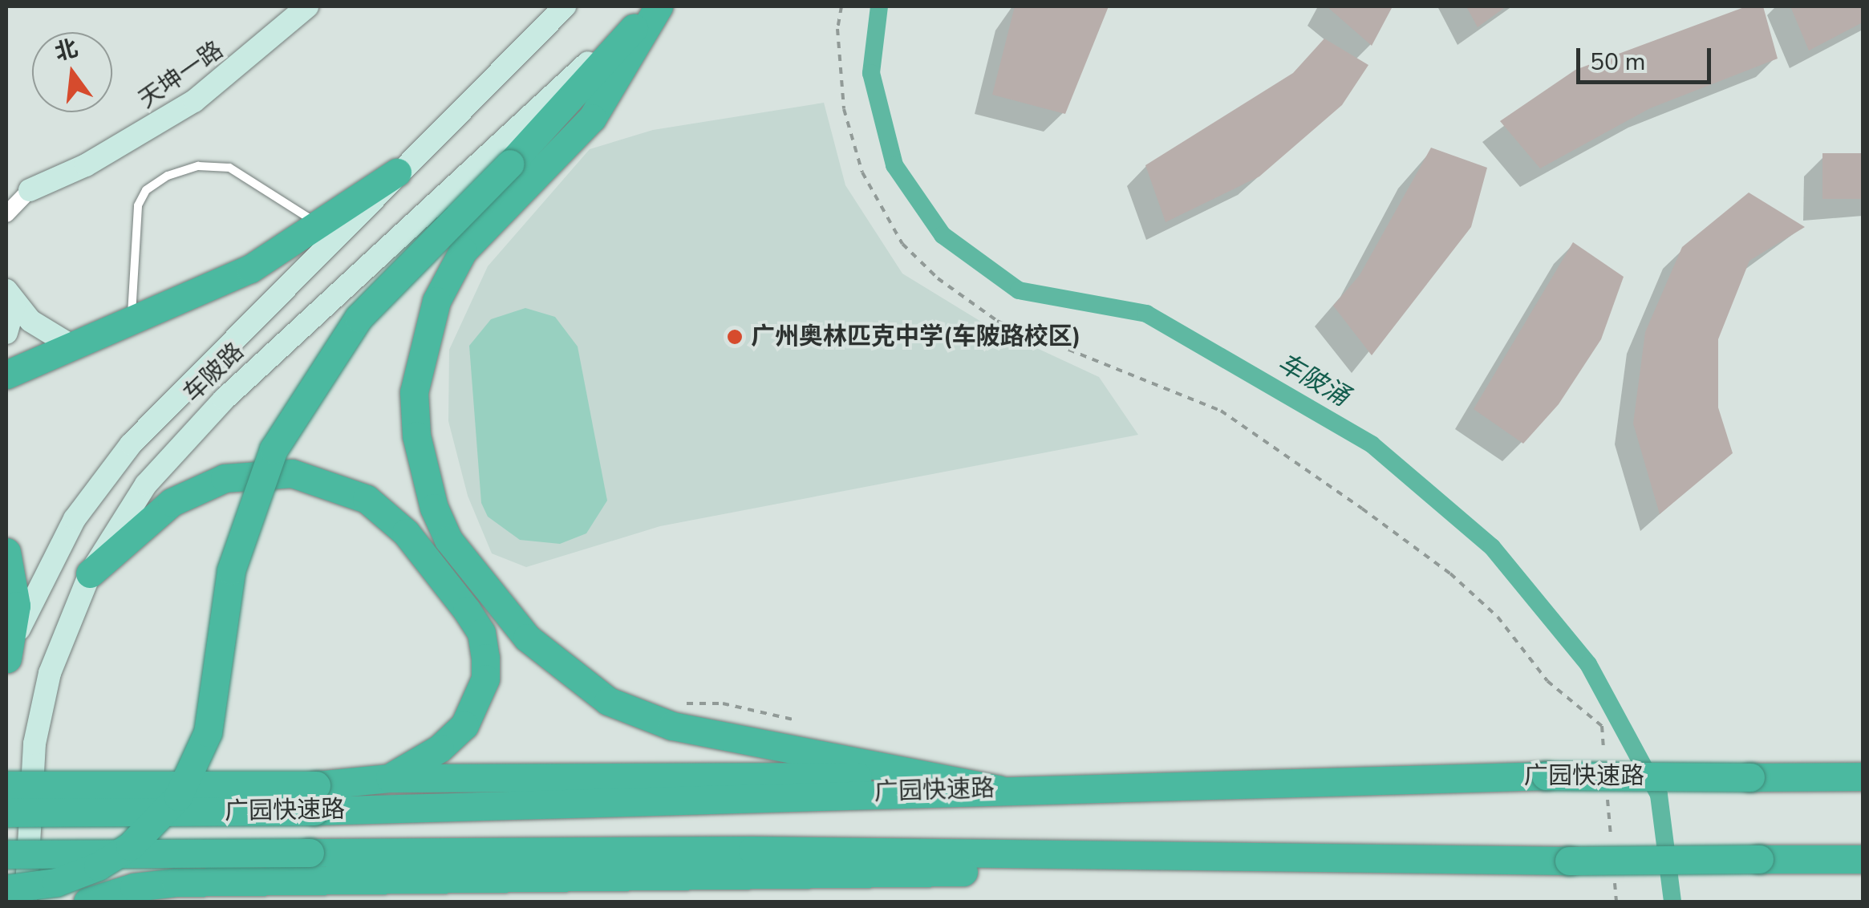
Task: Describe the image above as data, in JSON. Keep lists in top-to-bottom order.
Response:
{
  "streets": {
    "highway": ["广园快速路"],
    "main road": ["天坤一路", "车陂路"]
  },
  "water": ["车陂涌"],
  "places": ["广州奥林匹克中学(车陂路校区)"],
  "scale_bar": "50 m",
  "north": "top"
}
